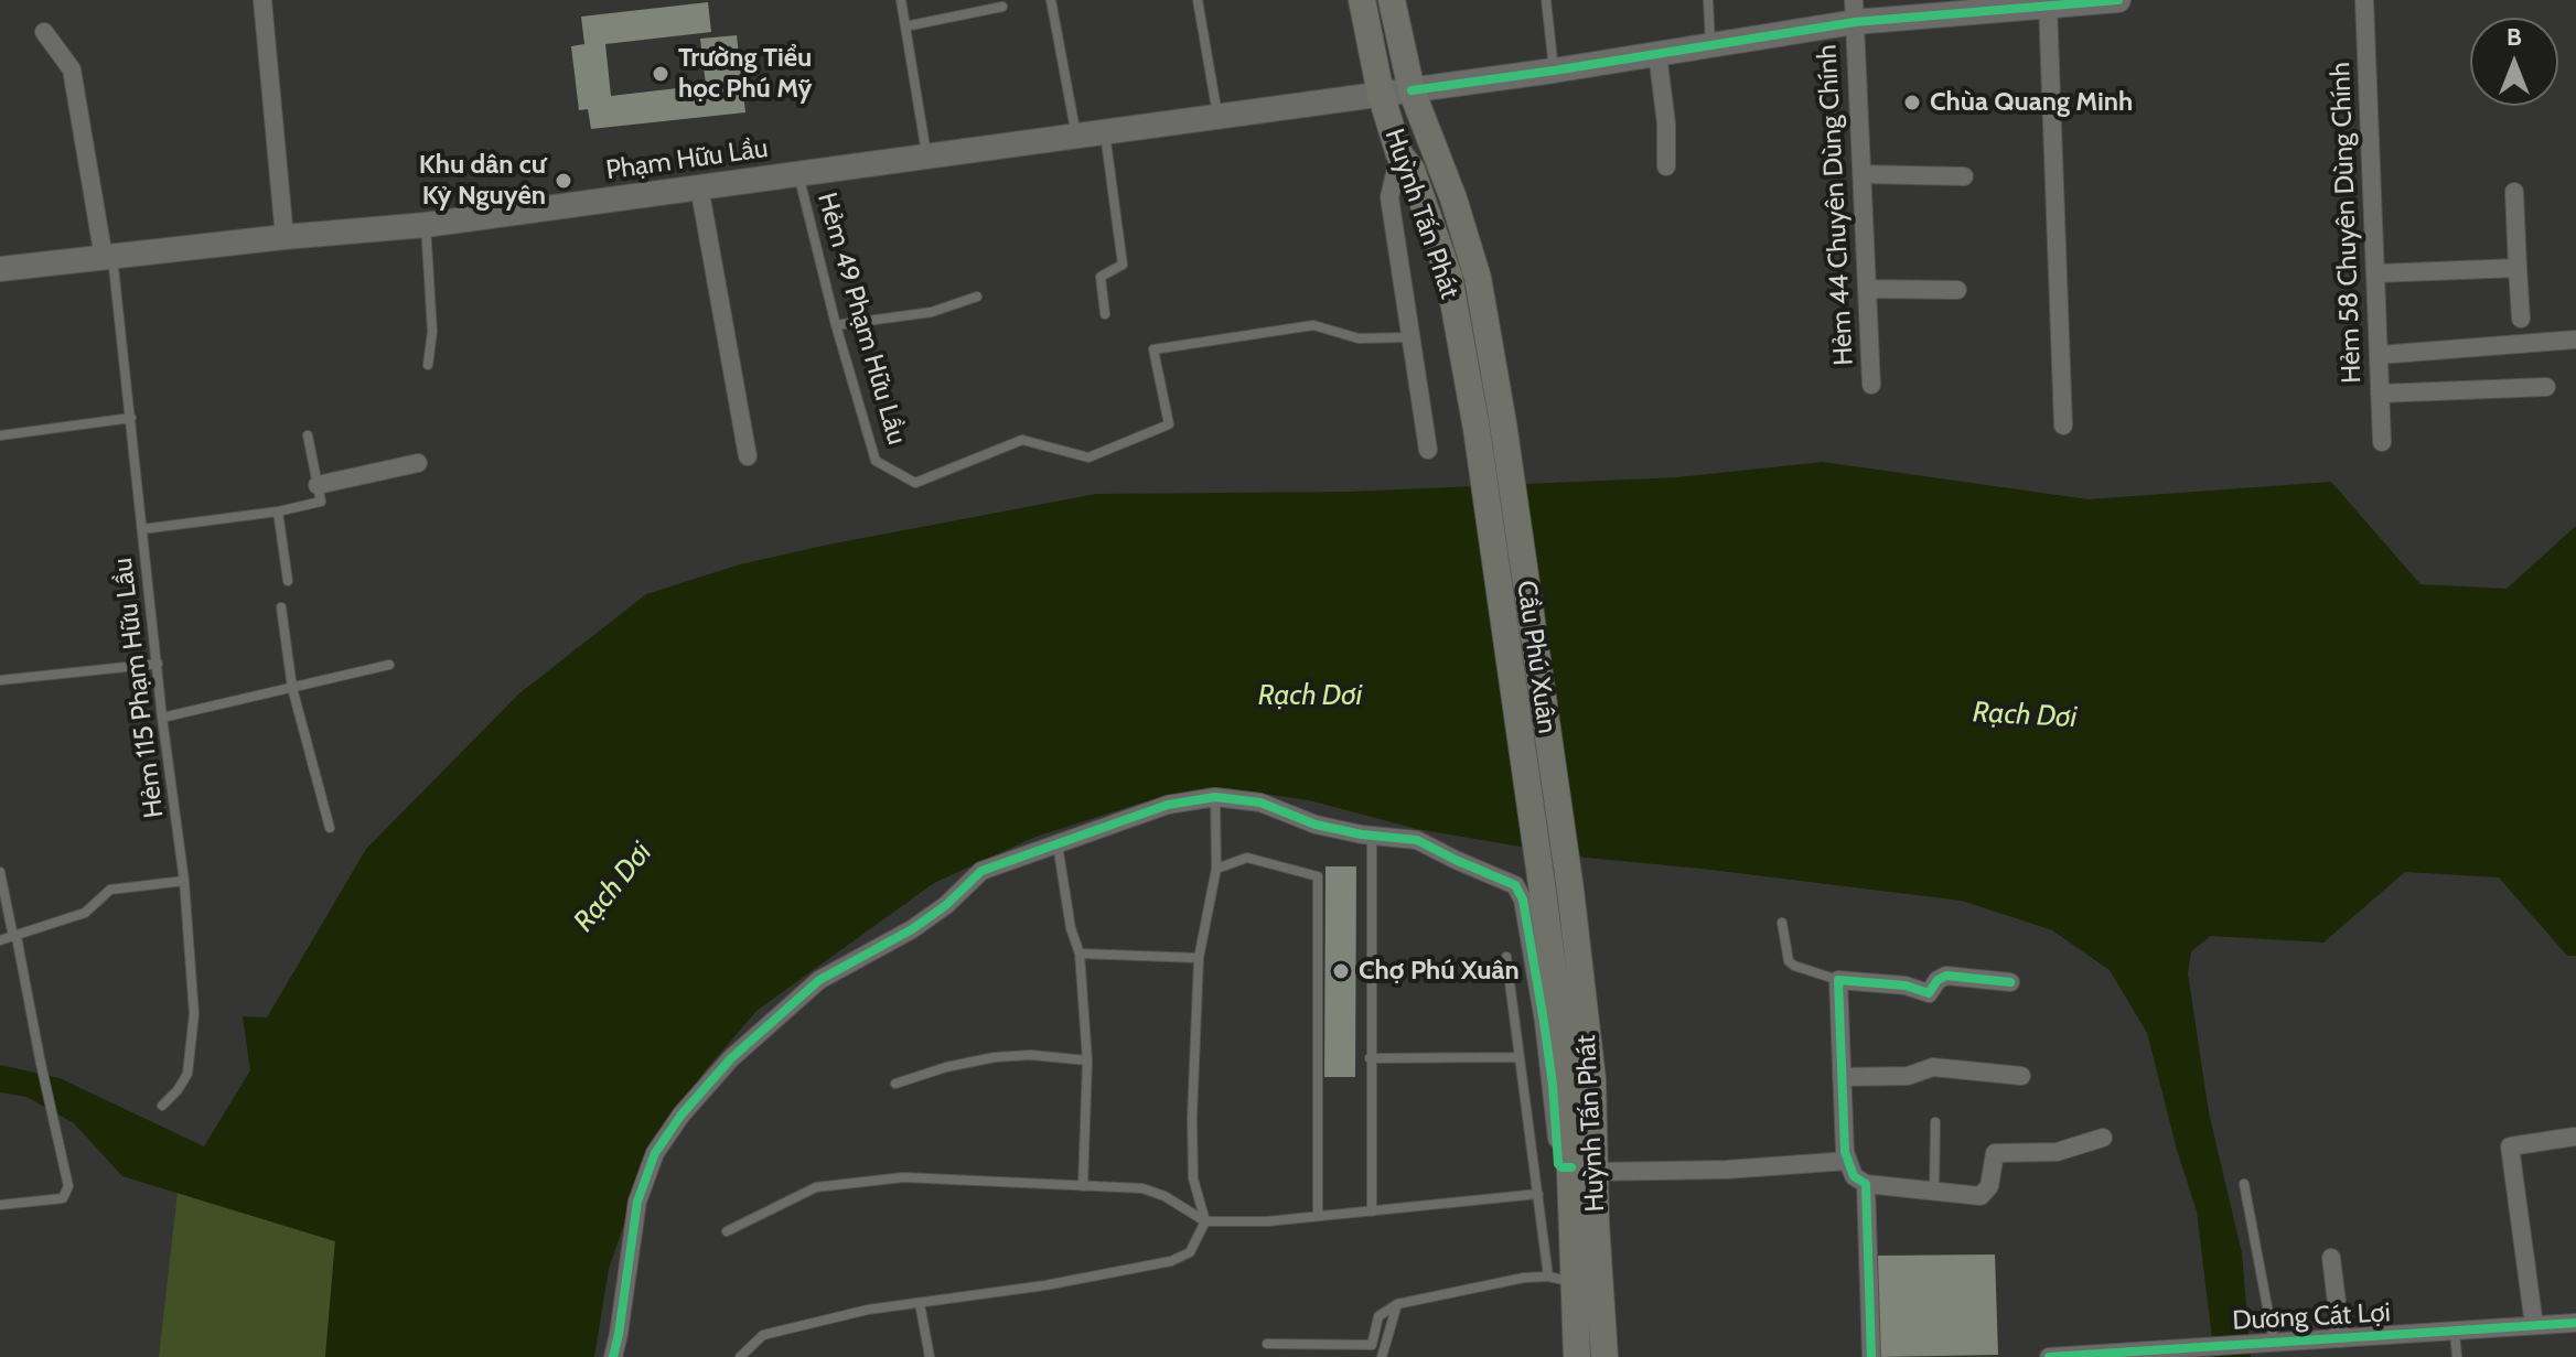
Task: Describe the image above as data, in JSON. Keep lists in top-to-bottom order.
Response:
{
  "streets": {
    "main road": ["Phạm Hữu Lầu", "Huỳnh Tấn Phát", "Cầu Phú Xuân"],
    "street": ["Hẻm 44 Chuyên Dùng Chính", "Hẻm 58 Chuyên Dùng Chính", "Dương Cát Lợi"],
    "lane": ["Hẻm 49 Phạm Hữu Lầu", "Hẻm 115 Phạm Hữu Lầu"]
  },
  "crossings": [
    ["Phạm Hữu Lầu", "Hẻm 44 Chuyên Dùng Chính"],
    ["Phạm Hữu Lầu", "Huỳnh Tấn Phát"],
    ["Phạm Hữu Lầu", "Hẻm 49 Phạm Hữu Lầu"],
    ["Phạm Hữu Lầu", "Hẻm 115 Phạm Hữu Lầu"],
    ["Huỳnh Tấn Phát", "Cầu Phú Xuân"]
  ],
  "water": ["Rạch Dơi"],
  "places": [
    "Trường Tiểu học Phú Mỹ",
    "Chùa Quang Minh",
    "Khu dân cư Kỷ Nguyên",
    "Chợ Phú Xuân"
  ],
  "north": "top"
}
